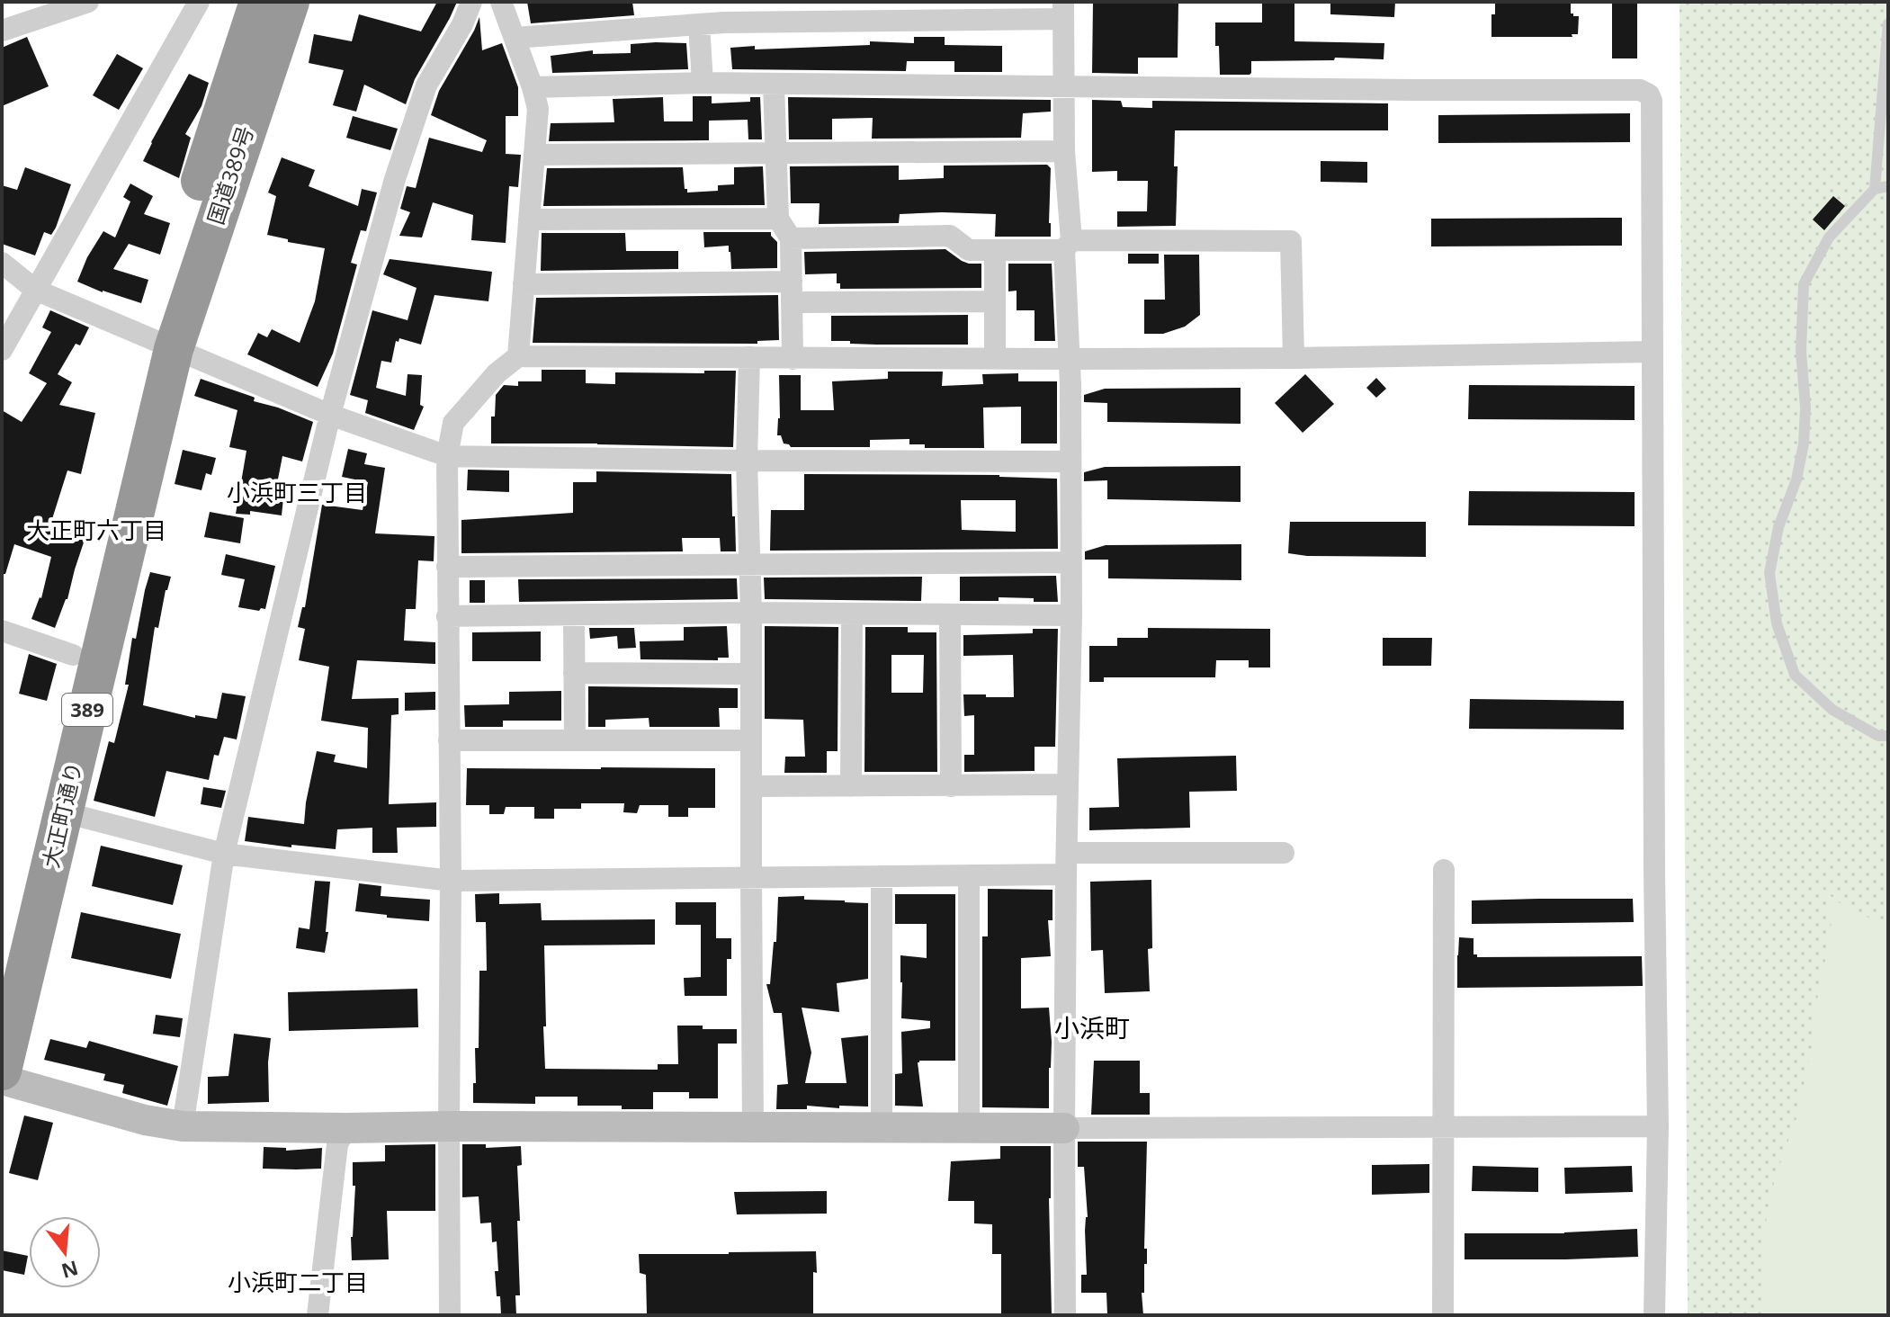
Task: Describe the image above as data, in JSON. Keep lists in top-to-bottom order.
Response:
{
  "streets": {
    "highway": ["国道389号", "389", "大正町通り"]
  },
  "crossings": [
    ["国道389号", "大正町通り"]
  ],
  "districts": [
    "小浜町三丁目",
    "大正町六丁目",
    "小浜町",
    "小浜町二丁目"
  ],
  "north": "bottom"
}
